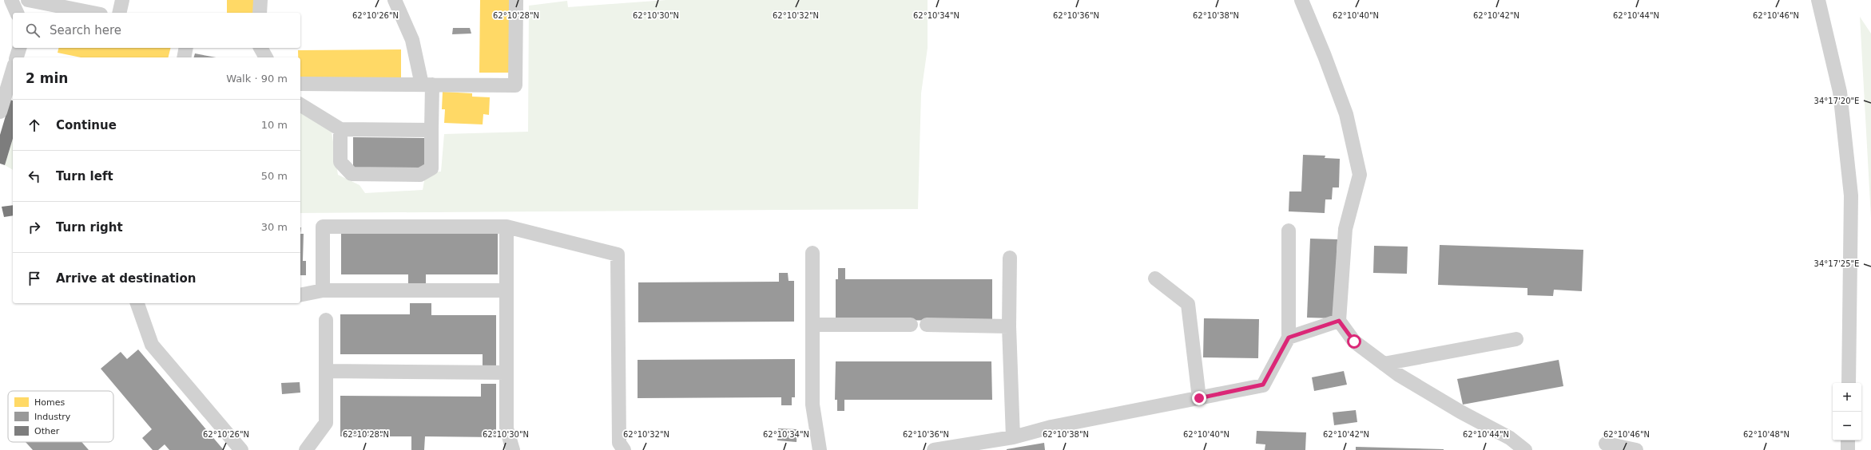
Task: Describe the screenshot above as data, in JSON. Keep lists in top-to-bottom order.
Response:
{
  "legend": ["Homes", "Industry", "Other"],
  "page": {
    "search": "Search here",
    "heading": ["2 min", "Walk · 90 m"],
    "list": [
      ["Continue", "10 m"],
      ["Turn left", "50 m"],
      ["Turn right", "30 m"],
      "Arrive at destination"
    ],
    "map_buttons": ["+", "−"]
  },
  "coordinates": [
    "62°10'28\"N",
    "62°10'32\"N",
    "62°10'46\"N",
    "62°10'26\"N",
    "62°10'30\"N",
    "62°10'34\"N",
    "62°10'36\"N",
    "62°10'38\"N",
    "62°10'40\"N",
    "62°10'42\"N",
    "62°10'44\"N",
    "34°17'20\"E",
    "34°17'25\"E",
    "62°10'48\"N"
  ]
}
